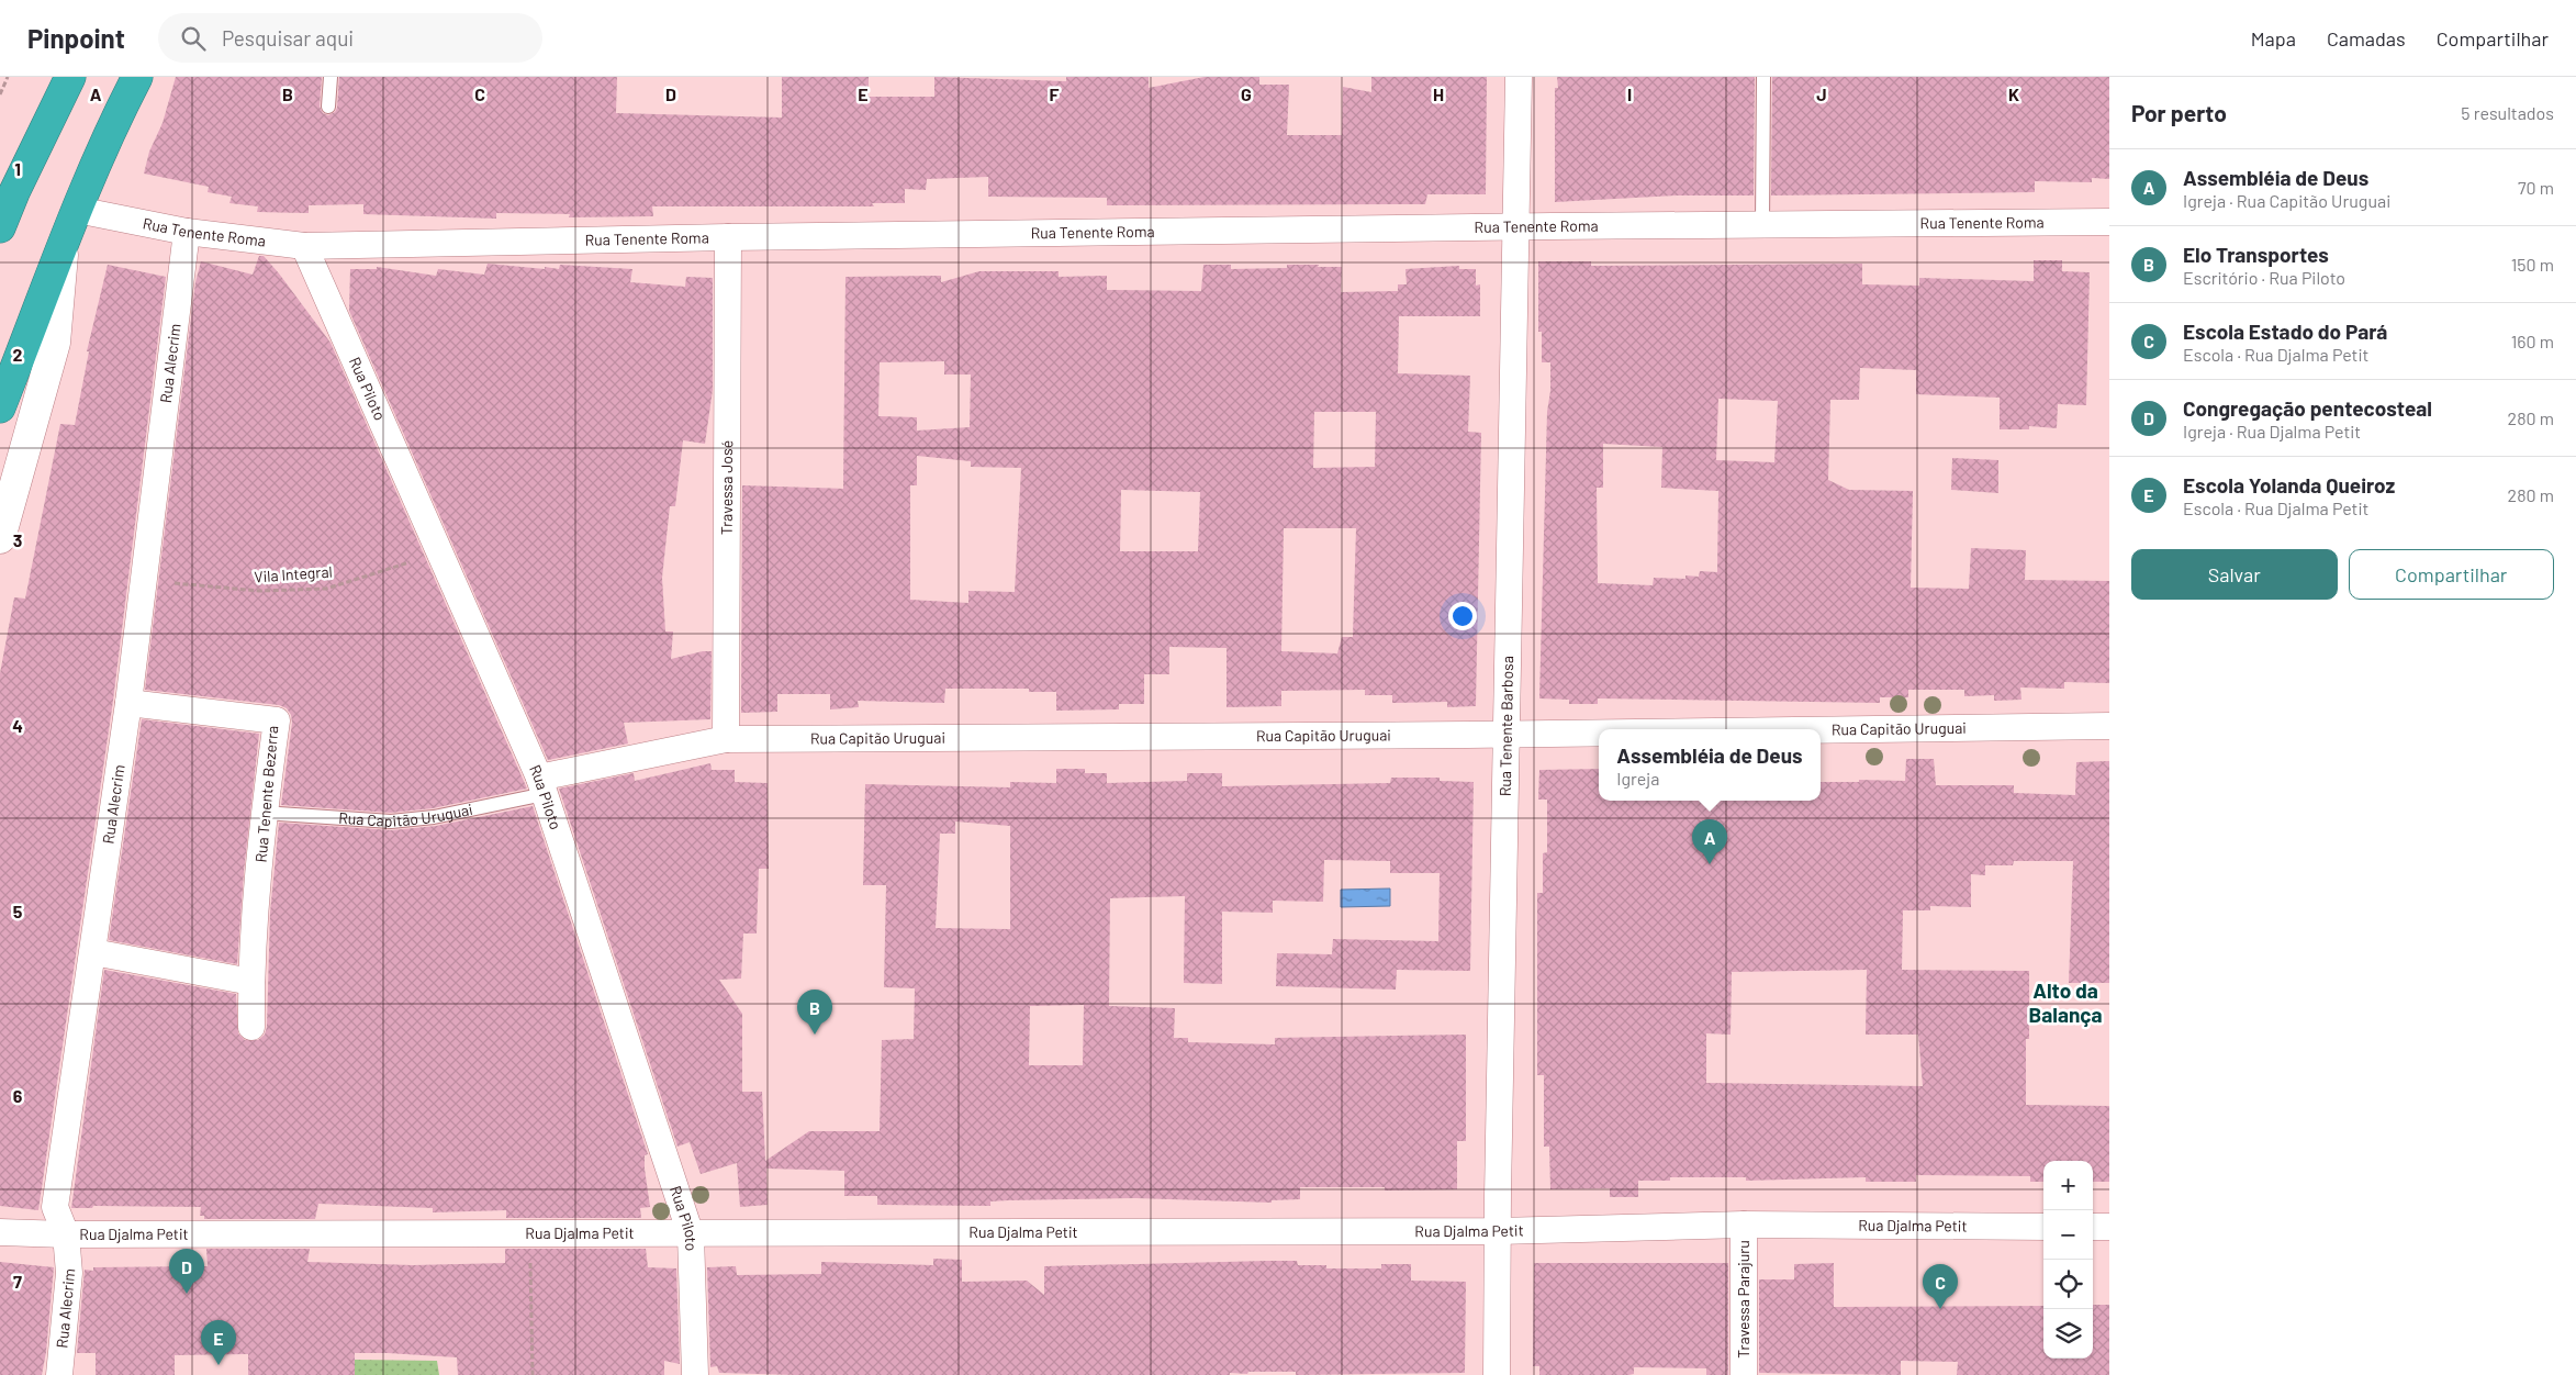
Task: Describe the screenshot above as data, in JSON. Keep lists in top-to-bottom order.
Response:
{
  "streets": {
    "street": [
      "Rua Tenente Roma",
      "Rua Alecrim",
      "Rua Piloto",
      "Travessa José",
      "Rua Tenente Barbosa",
      "Rua Capitão Uruguai",
      "Rua Tenente Bezerra",
      "Rua Djalma Petit",
      "Travessa Parajuru"
    ],
    "path": ["Vila Integral"]
  },
  "crossings": [
    ["Rua Tenente Roma", "Rua Alecrim"],
    ["Rua Tenente Roma", "Rua Piloto"],
    ["Rua Tenente Roma", "Travessa José"],
    ["Rua Tenente Roma", "Rua Tenente Barbosa"],
    ["Rua Alecrim", "Vila Integral"],
    ["Rua Alecrim", "Rua Tenente Bezerra"],
    ["Rua Alecrim", "Rua Djalma Petit"],
    ["Rua Piloto", "Vila Integral"],
    ["Rua Piloto", "Rua Capitão Uruguai"],
    ["Rua Piloto", "Rua Djalma Petit"],
    ["Travessa José", "Rua Capitão Uruguai"],
    ["Rua Tenente Barbosa", "Rua Capitão Uruguai"],
    ["Rua Tenente Barbosa", "Rua Djalma Petit"],
    ["Rua Capitão Uruguai", "Rua Tenente Bezerra"],
    ["Rua Djalma Petit", "Travessa Parajuru"]
  ],
  "districts": ["Alto da Balança"],
  "page": {
    "header": "Pinpoint",
    "search": "Pesquisar aqui",
    "nav": ["Mapa", "Camadas", "Compartilhar"],
    "heading": ["Por perto", "5 resultados"],
    "list": [
      {
        "mark": "A",
        "name": "Assembléia de Deus",
        "note": "Igreja · Rua Capitão Uruguai",
        "value": "70 m"
      },
      {
        "mark": "B",
        "name": "Elo Transportes",
        "note": "Escritório · Rua Piloto",
        "value": "150 m"
      },
      {
        "mark": "C",
        "name": "Escola Estado do Pará",
        "note": "Escola · Rua Djalma Petit",
        "value": "160 m"
      },
      {
        "mark": "D",
        "name": "Congregação pentecosteal",
        "note": "Igreja · Rua Djalma Petit",
        "value": "280 m"
      },
      {
        "mark": "E",
        "name": "Escola Yolanda Queiroz",
        "note": "Escola · Rua Djalma Petit",
        "value": "280 m"
      }
    ],
    "buttons": ["Salvar", "Compartilhar"],
    "popup": ["Assembléia de Deus", "Igreja"],
    "pins": [
      "A",
      "B",
      "D",
      "C",
      "E"
    ],
    "map_buttons": ["+", "−"]
  },
  "grid": {
    "columns": [
      "A",
      "B",
      "C",
      "D",
      "E",
      "F",
      "G",
      "H",
      "I",
      "J",
      "K"
    ],
    "rows": [
      "1",
      "2",
      "3",
      "4",
      "5",
      "6",
      "7"
    ]
  }
}
